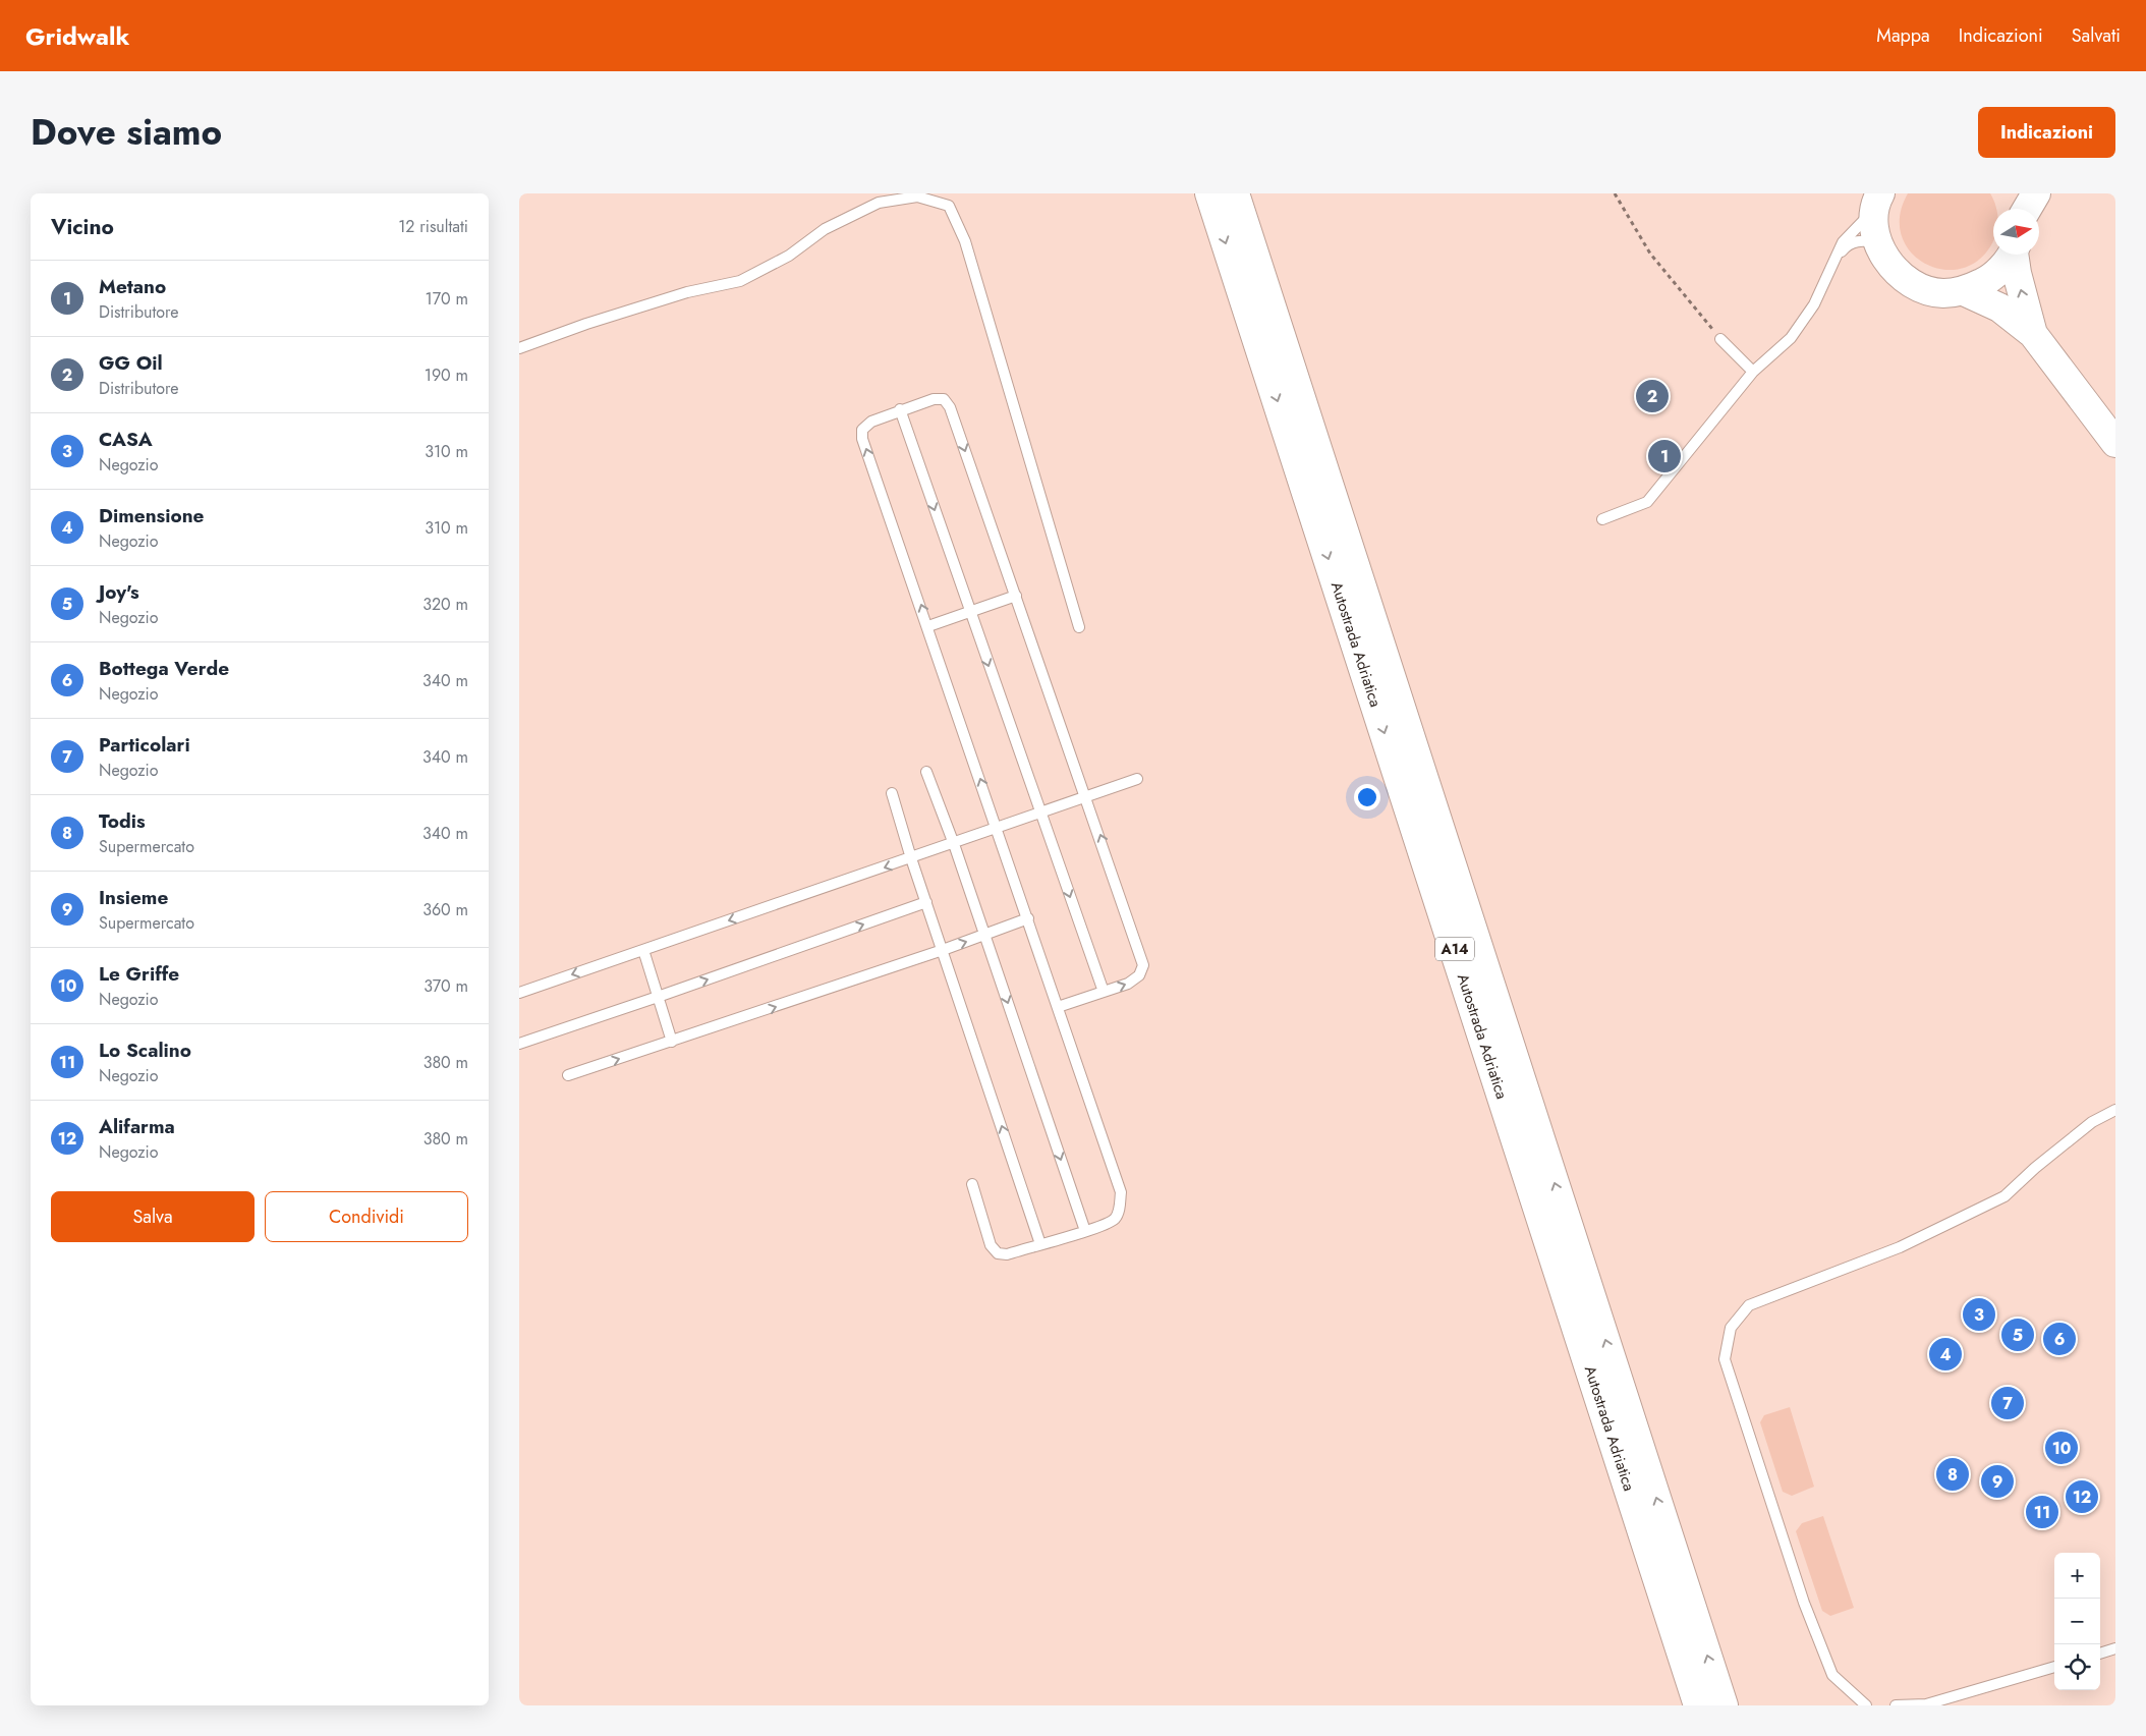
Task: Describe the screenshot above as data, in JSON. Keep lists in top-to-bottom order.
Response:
{
  "streets": {
    "main road": ["Autostrada Adriatica", "A14"]
  },
  "north": "right",
  "page": {
    "header": "Gridwalk",
    "nav": ["Mappa", "Indicazioni", "Salvati"],
    "title": "Dove siamo",
    "buttons": [
      "Indicazioni",
      ["Salva", "Condividi"]
    ],
    "heading": ["Vicino", "12 risultati"],
    "list": [
      {
        "mark": "1",
        "name": "Metano",
        "note": "Distributore",
        "value": "170 m"
      },
      {
        "mark": "2",
        "name": "GG Oil",
        "note": "Distributore",
        "value": "190 m"
      },
      {
        "mark": "3",
        "name": "CASA",
        "note": "Negozio",
        "value": "310 m"
      },
      {
        "mark": "4",
        "name": "Dimensione",
        "note": "Negozio",
        "value": "310 m"
      },
      {
        "mark": "5",
        "name": "Joy's",
        "note": "Negozio",
        "value": "320 m"
      },
      {
        "mark": "6",
        "name": "Bottega Verde",
        "note": "Negozio",
        "value": "340 m"
      },
      {
        "mark": "7",
        "name": "Particolari",
        "note": "Negozio",
        "value": "340 m"
      },
      {
        "mark": "8",
        "name": "Todis",
        "note": "Supermercato",
        "value": "340 m"
      },
      {
        "mark": "9",
        "name": "Insieme",
        "note": "Supermercato",
        "value": "360 m"
      },
      {
        "mark": "10",
        "name": "Le Griffe",
        "note": "Negozio",
        "value": "370 m"
      },
      {
        "mark": "11",
        "name": "Lo Scalino",
        "note": "Negozio",
        "value": "380 m"
      },
      {
        "mark": "12",
        "name": "Alifarma",
        "note": "Negozio",
        "value": "380 m"
      }
    ],
    "pins": [
      "2",
      "1",
      "3",
      "5",
      "6",
      "4",
      "7",
      "10",
      "8",
      "9",
      "12",
      "11"
    ],
    "map_buttons": ["+", "−"]
  }
}
